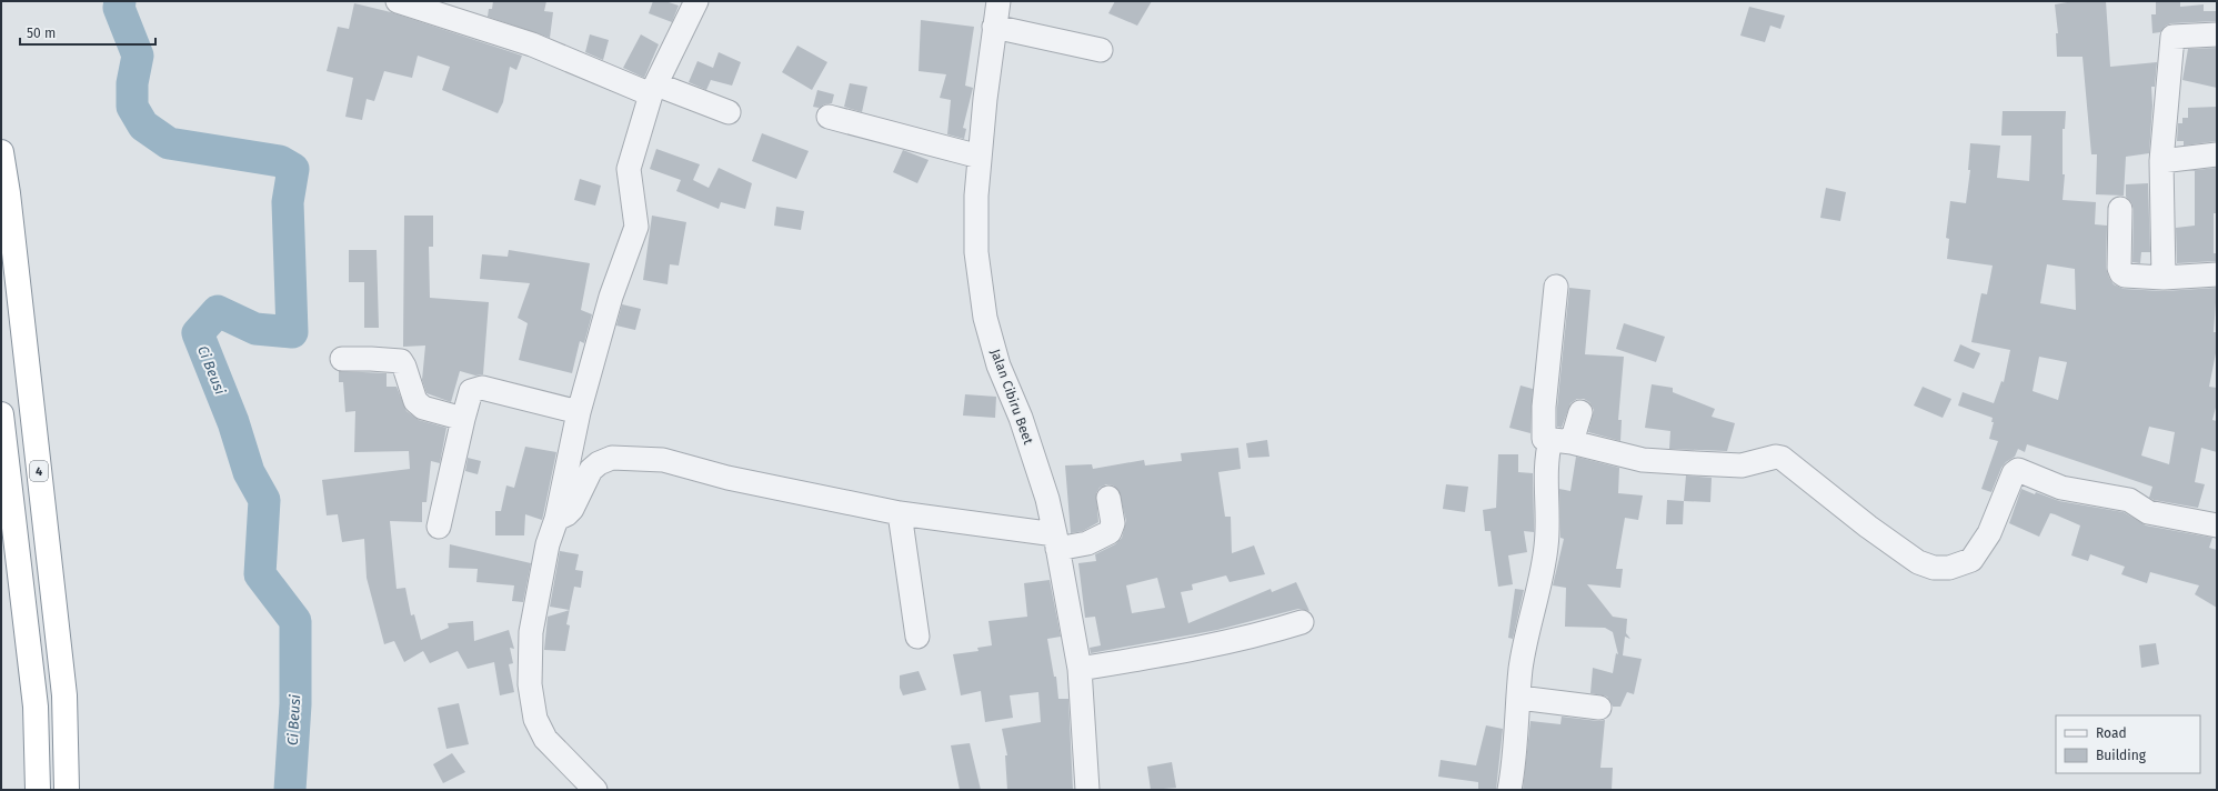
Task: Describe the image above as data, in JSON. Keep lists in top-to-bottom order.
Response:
{
  "streets": {
    "highway": ["4"],
    "street": ["Jalan Cibiru Beet"]
  },
  "water": ["Ci Beusi"],
  "legend": ["Road", "Building"],
  "scale_bar": "50 m"
}
